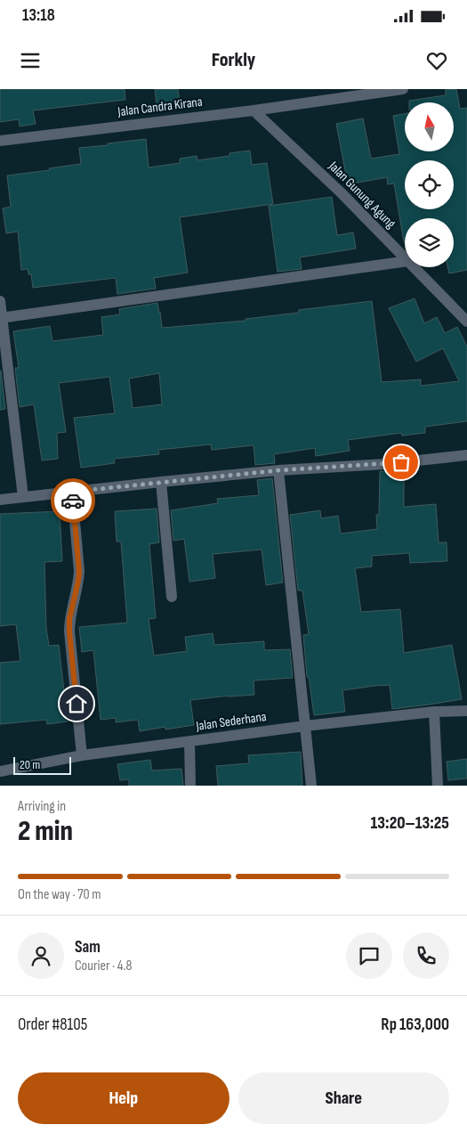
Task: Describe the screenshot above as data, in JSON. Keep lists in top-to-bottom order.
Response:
{
  "streets": {
    "street": ["Jalan Candra Kirana", "Jalan Gunung Agung", "Jalan Sederhana"]
  },
  "crossings": [
    ["Jalan Candra Kirana", "Jalan Gunung Agung"]
  ],
  "scale_bar": "20 m",
  "north": "top",
  "page": {
    "status": "13:18",
    "header": "Forkly",
    "scale": "20 m",
    "heading": ["2 min", "Arriving in", "13:20–13:25"],
    "panel": [
      "Sam",
      "Courier · 4.8",
      "Order #8105",
      "Rp 163,000"
    ],
    "bar": "On the way · 70 m",
    "buttons": ["Help", "Share"]
  }
}
